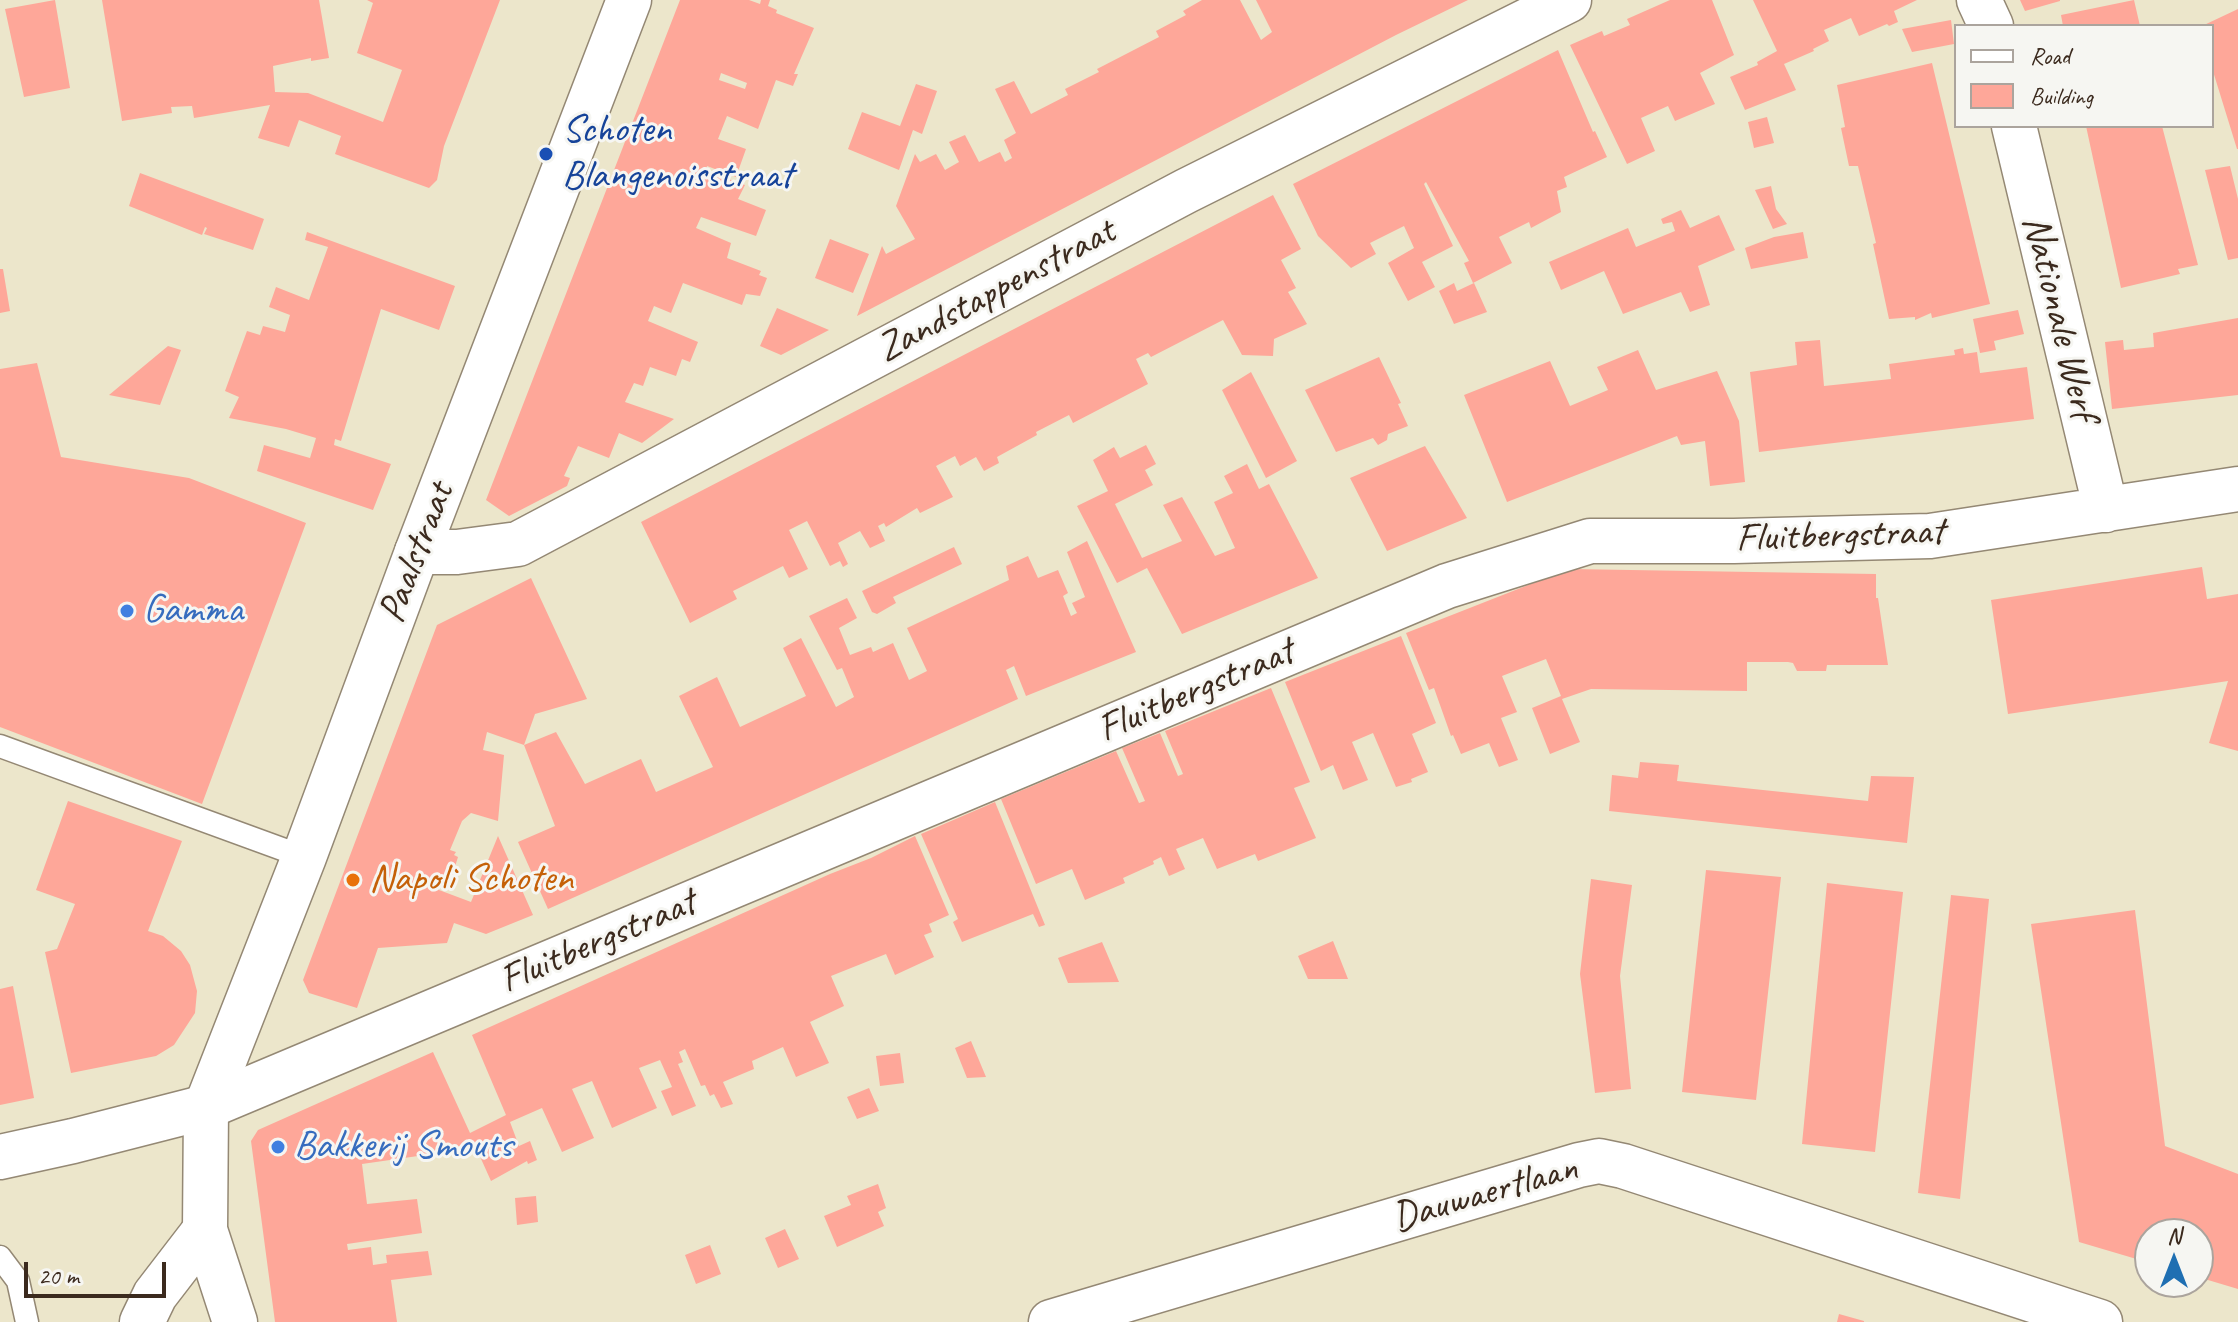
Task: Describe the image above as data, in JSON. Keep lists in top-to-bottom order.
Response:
{
  "streets": {
    "street": [
      "Zandstappenstraat",
      "Nationale Werf",
      "Fluitbergstraat",
      "Paalstraat",
      "Dauwaertlaan"
    ]
  },
  "crossings": [
    ["Zandstappenstraat", "Paalstraat"],
    ["Nationale Werf", "Fluitbergstraat"],
    ["Fluitbergstraat", "Paalstraat"]
  ],
  "places": [
    "Schoten Blangenoisstraat",
    "Gamma",
    "Napoli Schoten",
    "Bakkerij Smouts"
  ],
  "legend": ["Road", "Building"],
  "scale_bar": "20 m",
  "north": "top"
}
